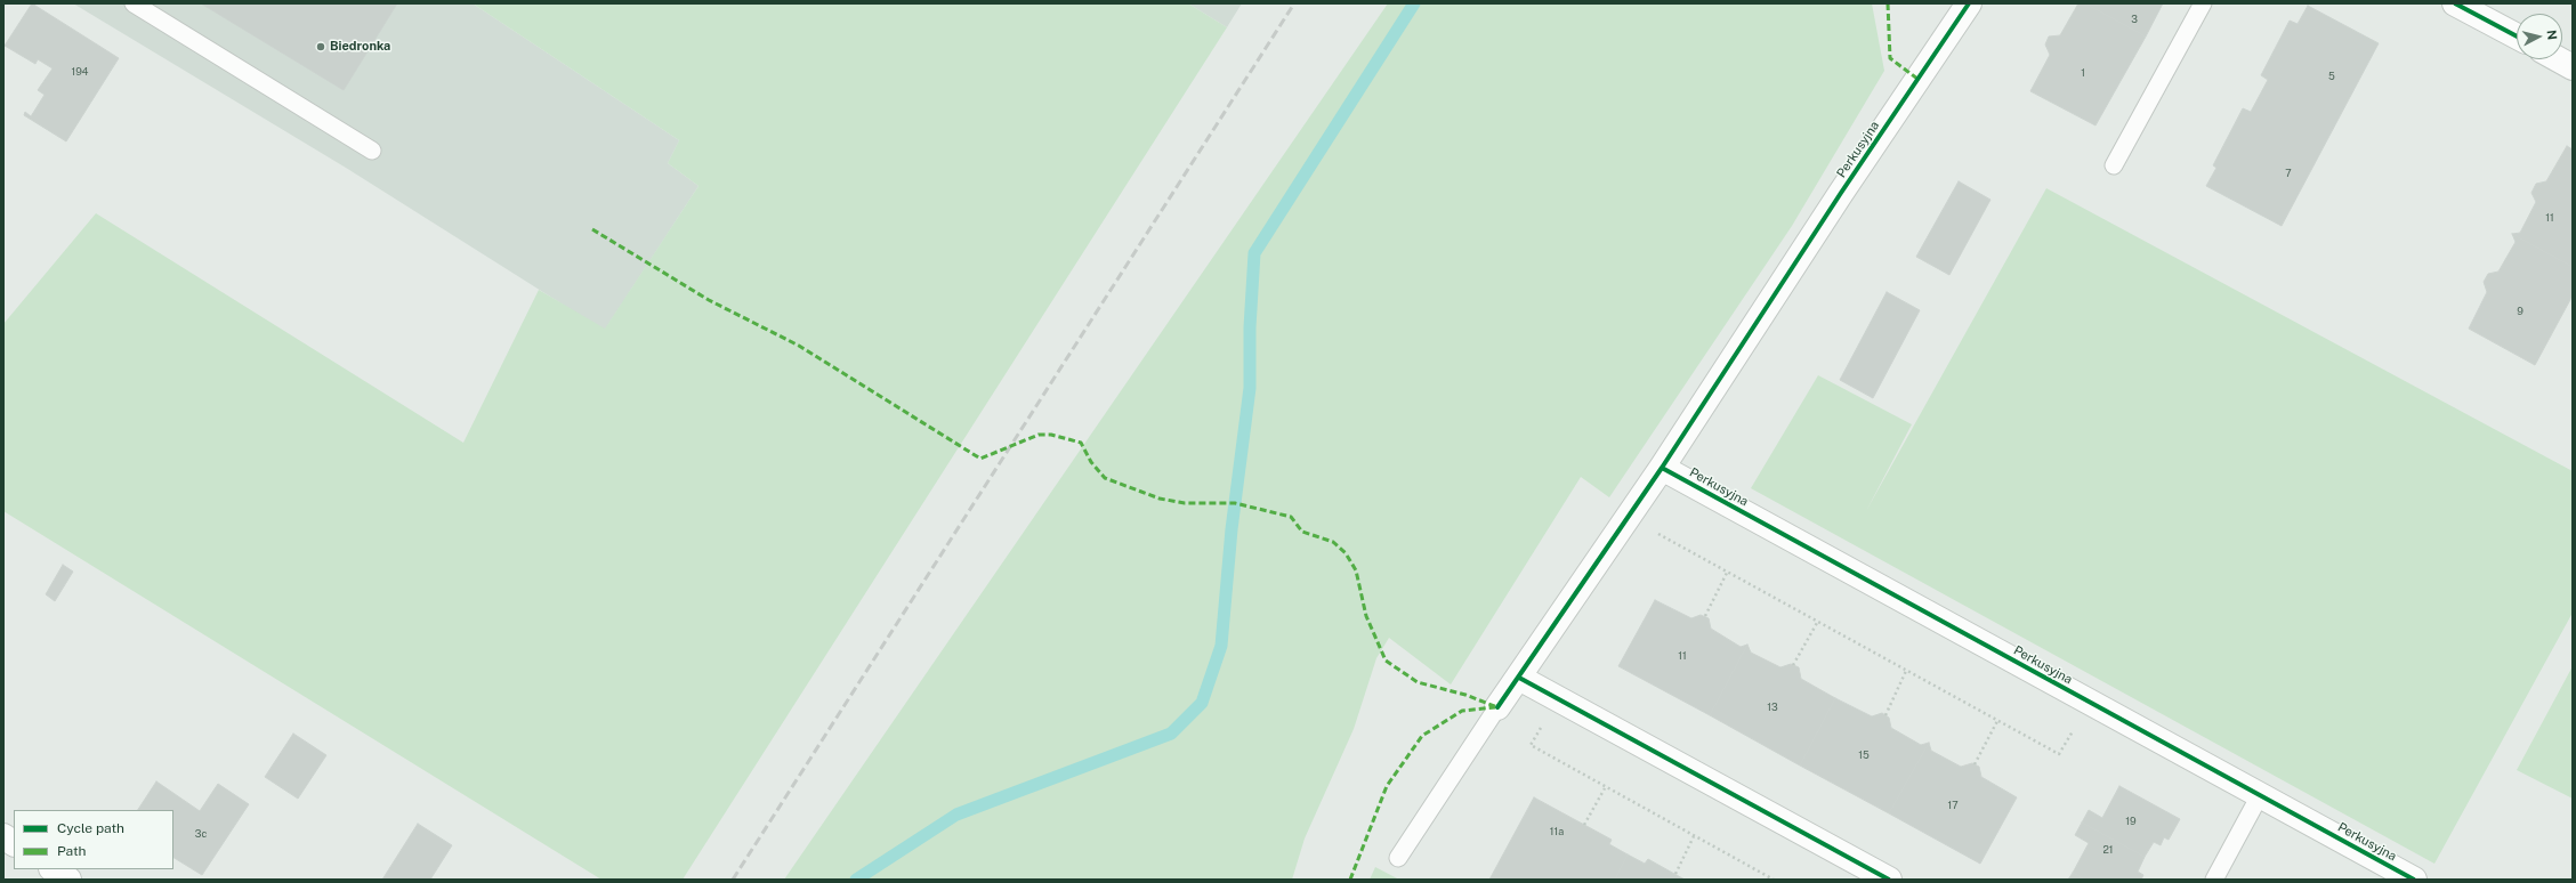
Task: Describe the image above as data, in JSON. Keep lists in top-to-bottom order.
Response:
{
  "streets": {
    "street": ["Perkusyjna"]
  },
  "places": ["Biedronka"],
  "house_numbers": [
    "3",
    "194",
    "1",
    "5",
    "7",
    "11",
    "9",
    "11",
    "13",
    "15",
    "17",
    "19",
    "11a",
    "3c",
    "21"
  ],
  "legend": ["Cycle path", "Path"],
  "north": "right"
}
